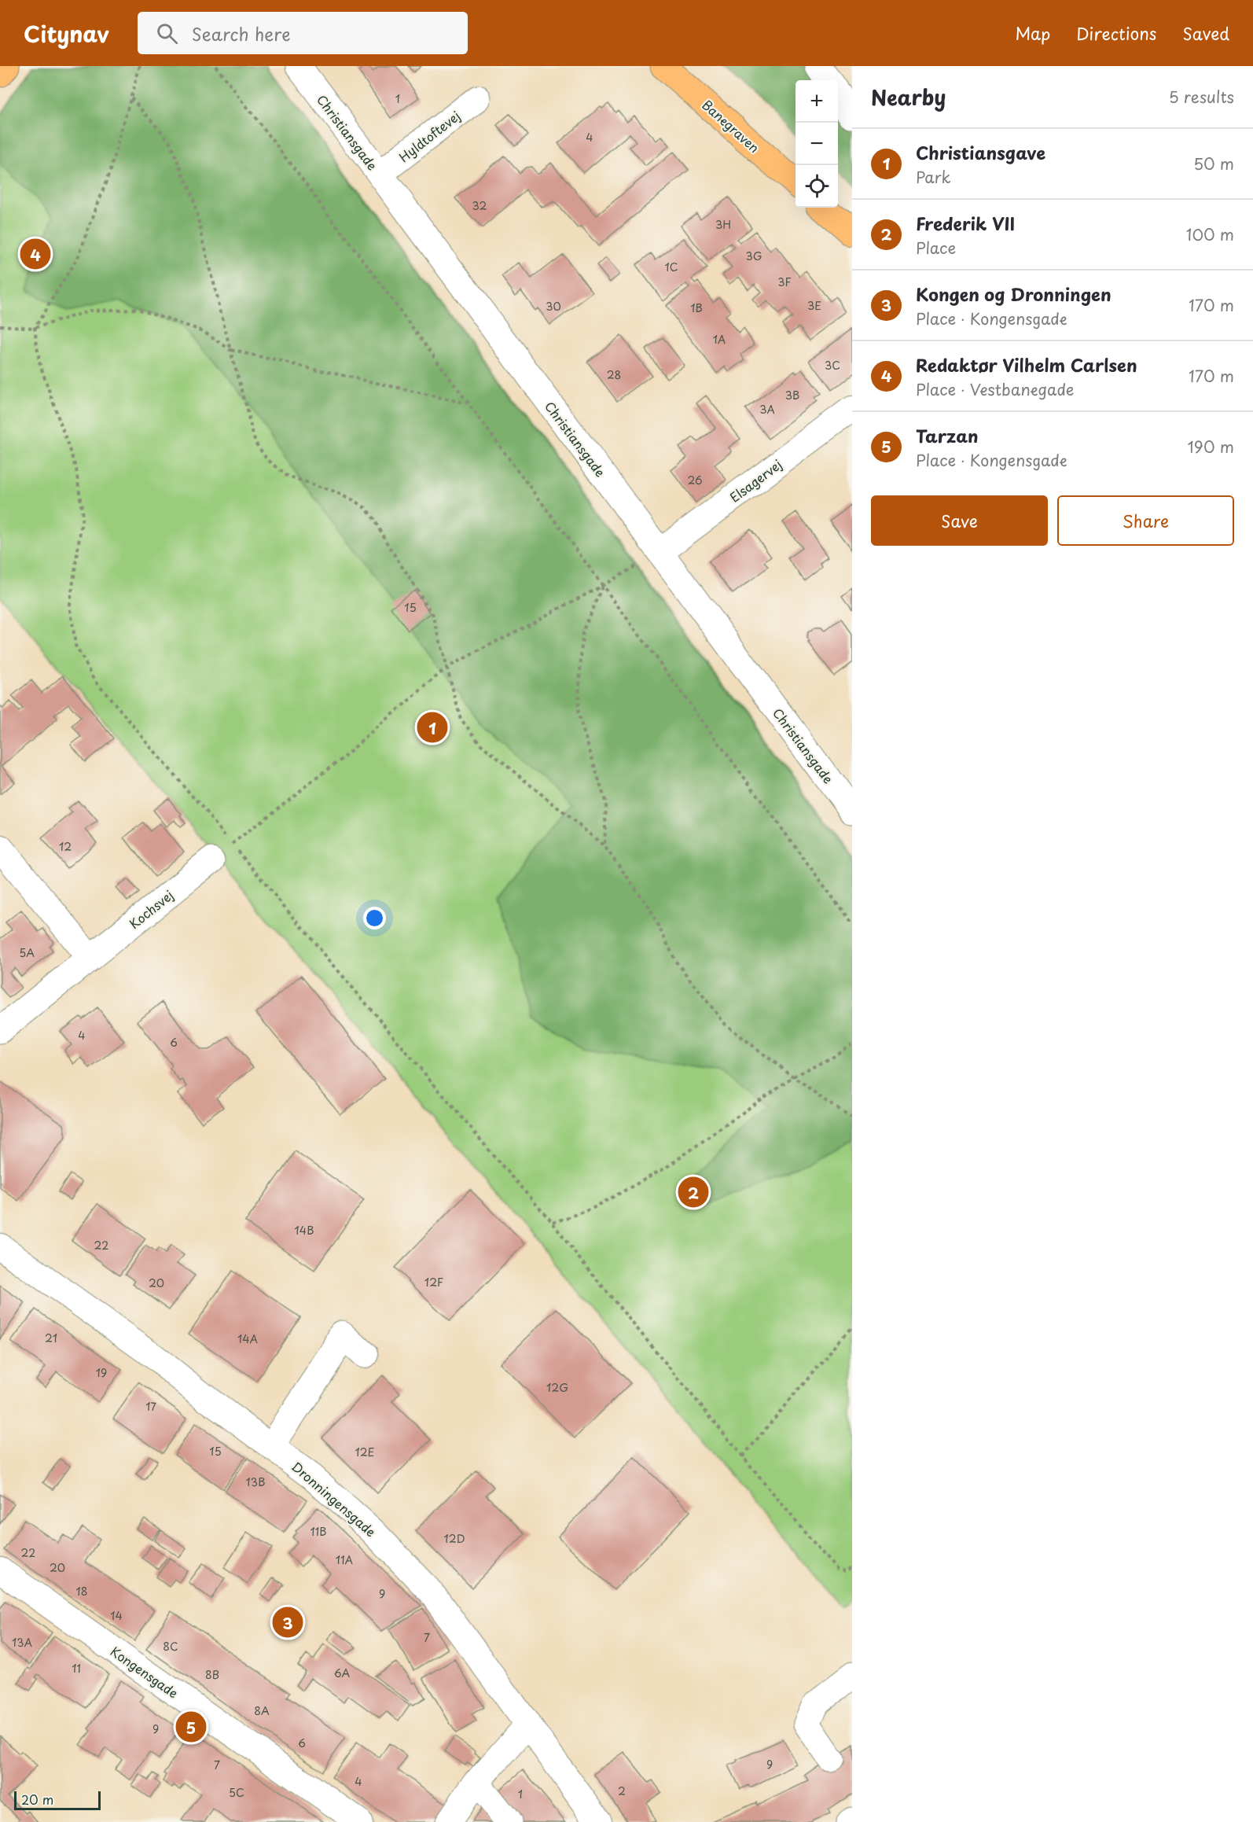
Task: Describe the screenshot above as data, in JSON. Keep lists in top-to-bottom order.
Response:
{
  "streets": {
    "main road": ["Banegraven"],
    "street": [
      "Christiansgade",
      "Hyldtoftevej",
      "Elsagervej",
      "Kochsvej",
      "Dronningensgade",
      "Kongensgade"
    ]
  },
  "crossings": [
    ["Christiansgade", "Hyldtoftevej"],
    ["Christiansgade", "Elsagervej"]
  ],
  "house_numbers": [
    "1",
    "4",
    "32",
    "3H",
    "3G",
    "1C",
    "3F",
    "3E",
    "30",
    "1B",
    "1A",
    "3C",
    "28",
    "3B",
    "3A",
    "26",
    "15",
    "12",
    "5A",
    "4",
    "6",
    "14B",
    "22",
    "12F",
    "20",
    "21",
    "14A",
    "19",
    "12G",
    "17",
    "15",
    "12E",
    "13B",
    "11B",
    "12D",
    "22",
    "11A",
    "20",
    "18",
    "9",
    "14",
    "7",
    "13A",
    "8C",
    "11",
    "6A",
    "8B",
    "8A",
    "9",
    "6",
    "9",
    "7",
    "4",
    "2",
    "5C",
    "1"
  ],
  "scale_bar": "20 m",
  "page": {
    "header": "Citynav",
    "search": "Search here",
    "nav": ["Map", "Directions", "Saved"],
    "heading": ["Nearby", "5 results"],
    "map_buttons": ["+", "−"],
    "list": [
      {
        "mark": "1",
        "name": "Christiansgave",
        "note": "Park",
        "value": "50 m"
      },
      {
        "mark": "2",
        "name": "Frederik VII",
        "note": "Place",
        "value": "100 m"
      },
      {
        "mark": "3",
        "name": "Kongen og Dronningen",
        "note": "Place · Kongensgade",
        "value": "170 m"
      },
      {
        "mark": "4",
        "name": "Redaktør Vilhelm Carlsen",
        "note": "Place · Vestbanegade",
        "value": "170 m"
      },
      {
        "mark": "5",
        "name": "Tarzan",
        "note": "Place · Kongensgade",
        "value": "190 m"
      }
    ],
    "pins": [
      "4",
      "1",
      "2",
      "3",
      "5"
    ],
    "buttons": ["Save", "Share"],
    "scale": "20 m"
  }
}
